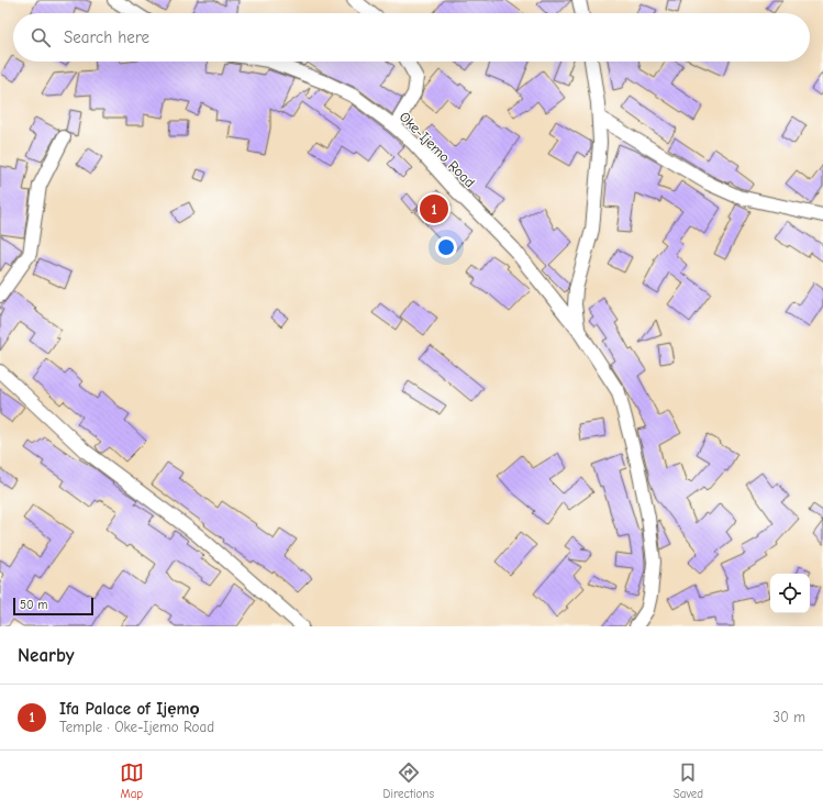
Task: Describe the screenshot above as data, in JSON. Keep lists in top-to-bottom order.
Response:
{
  "streets": {
    "street": ["Oke-Ijemo Road"]
  },
  "scale_bar": "50 m",
  "page": {
    "search": "Search here",
    "pins": "1",
    "scale": "50 m",
    "heading": "Nearby",
    "list": [
      {
        "mark": "1",
        "name": "Ifa Palace of Ijẹmọ",
        "note": "Temple · Oke-Ijemo Road",
        "value": "30 m"
      }
    ],
    "nav": ["Map", "Directions", "Saved"]
  }
}
